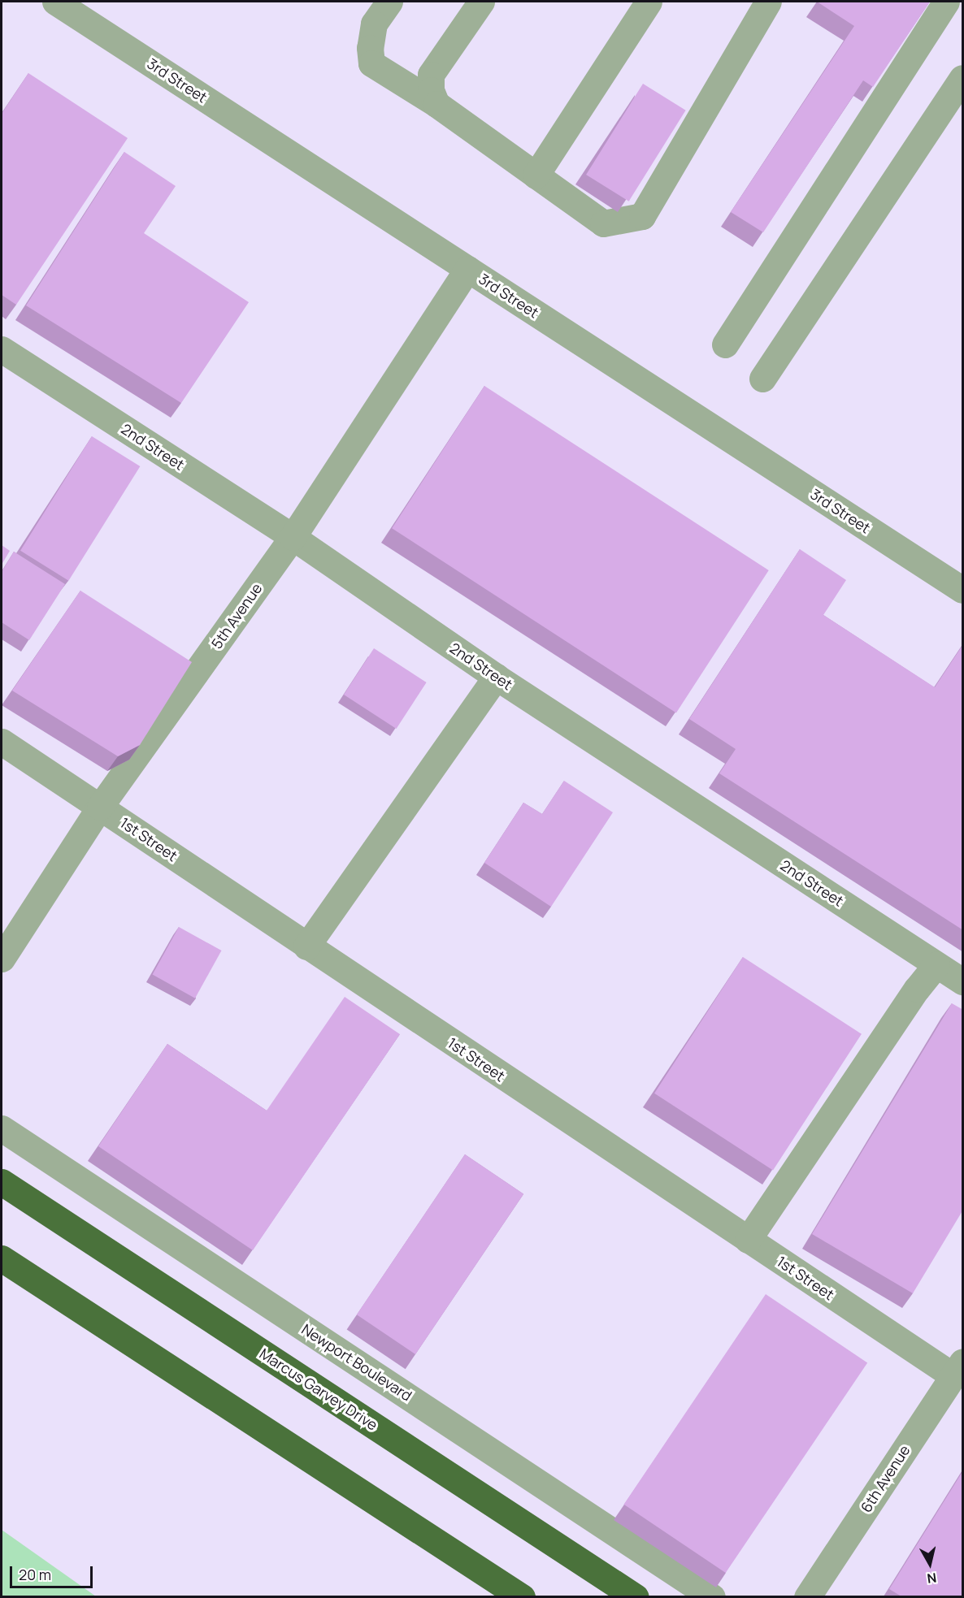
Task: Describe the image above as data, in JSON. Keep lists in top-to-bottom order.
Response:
{
  "streets": {
    "highway": ["Marcus Garvey Drive"],
    "street": [
      "3rd Street",
      "2nd Street",
      "5th Avenue",
      "1st Street",
      "Newport Boulevard",
      "6th Avenue"
    ]
  },
  "crossings": [
    ["3rd Street", "5th Avenue"],
    ["2nd Street", "5th Avenue"],
    ["5th Avenue", "1st Street"],
    ["1st Street", "6th Avenue"]
  ],
  "scale_bar": "20 m",
  "north": "bottom"
}
